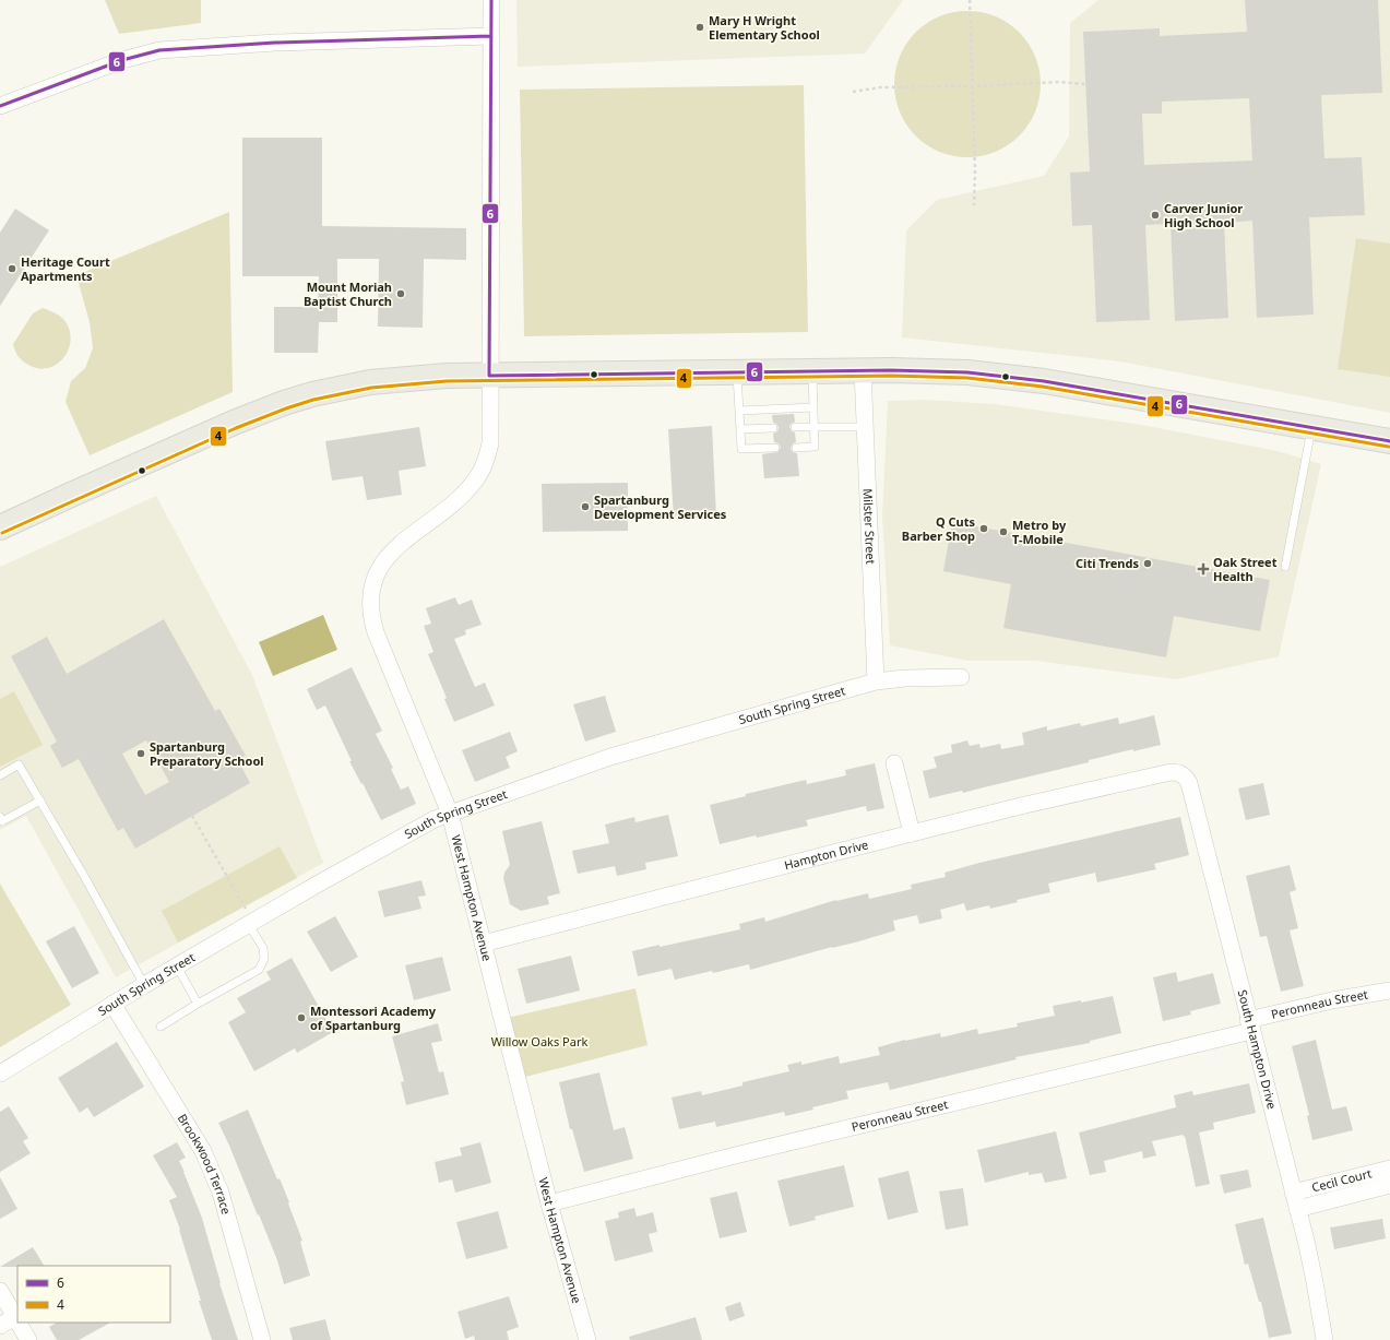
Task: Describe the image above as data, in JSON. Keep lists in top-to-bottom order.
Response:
{
  "streets": {
    "street": [
      "Milster Street",
      "South Spring Street",
      "Hampton Drive",
      "West Hampton Avenue",
      "Peronneau Street",
      "South Hampton Drive",
      "Brookwood Terrace",
      "Cecil Court"
    ]
  },
  "crossings": [
    ["Milster Street", "South Spring Street"],
    ["South Spring Street", "West Hampton Avenue"],
    ["South Spring Street", "Brookwood Terrace"],
    ["Hampton Drive", "West Hampton Avenue"],
    ["Hampton Drive", "South Hampton Drive"],
    ["West Hampton Avenue", "Peronneau Street"],
    ["Peronneau Street", "South Hampton Drive"],
    ["South Hampton Drive", "Cecil Court"]
  ],
  "parks": ["Willow Oaks Park"],
  "places": {
    "other": [
      "Mary H Wright Elementary School",
      "Carver Junior High School",
      "Heritage Court Apartments",
      "Mount Moriah Baptist Church",
      "Spartanburg Development Services",
      "Q Cuts Barber Shop",
      "Metro by T-Mobile",
      "Citi Trends",
      "Spartanburg Preparatory School",
      "Montessori Academy of Spartanburg"
    ],
    "health": ["Oak Street Health"]
  },
  "lines": ["transit line 6", "transit line 4"],
  "legend": ["6", "4"]
}
